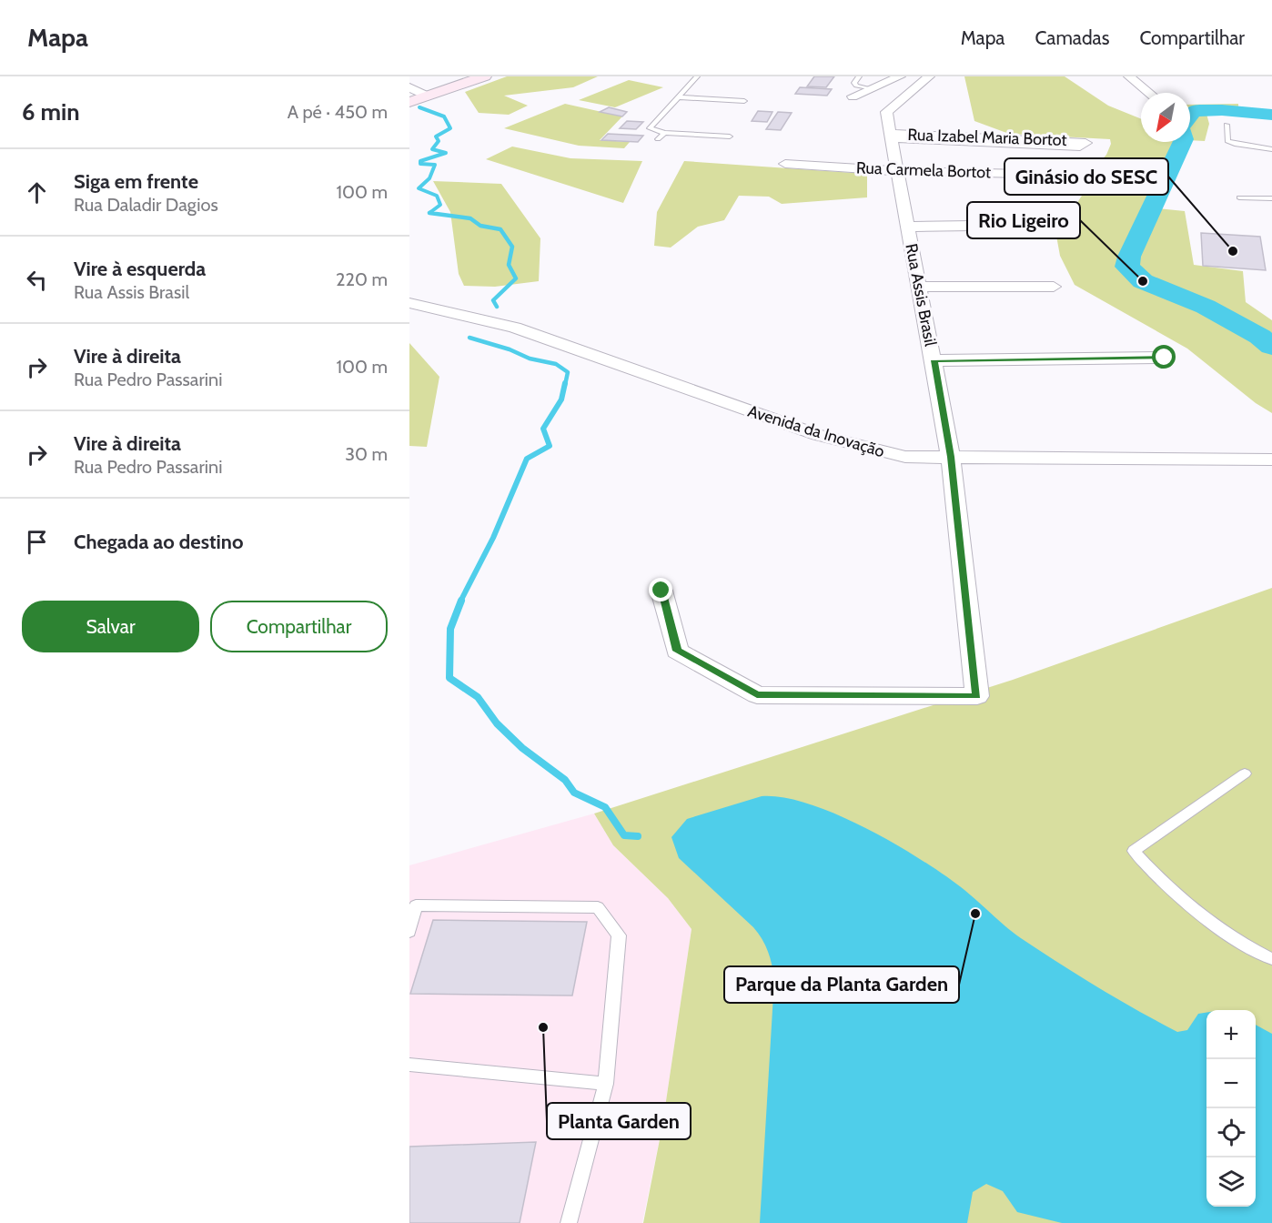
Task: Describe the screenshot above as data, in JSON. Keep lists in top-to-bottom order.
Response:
{
  "streets": {
    "street": [
      "Rua Izabel Maria Bortot",
      "Rua Carmela Bortot",
      "Rua Assis Brasil",
      "Avenida da Inovação"
    ]
  },
  "crossings": [
    ["Rua Izabel Maria Bortot", "Rua Assis Brasil"],
    ["Rua Carmela Bortot", "Rua Assis Brasil"],
    ["Rua Assis Brasil", "Avenida da Inovação"]
  ],
  "places": [
    "Ginásio do SESC",
    "Rio Ligeiro",
    "Parque da Planta Garden",
    "Planta Garden"
  ],
  "north": "bottom left",
  "page": {
    "header": "Mapa",
    "nav": ["Mapa", "Camadas", "Compartilhar"],
    "heading": ["6 min", "A pé · 450 m"],
    "list": [
      ["Siga em frente", "Rua Daladir Dagios", "100 m"],
      ["Vire à esquerda", "Rua Assis Brasil", "220 m"],
      ["Vire à direita", "Rua Pedro Passarini", "100 m"],
      ["Vire à direita", "Rua Pedro Passarini", "30 m"],
      "Chegada ao destino"
    ],
    "buttons": ["Salvar", "Compartilhar"],
    "map_buttons": ["+", "−"]
  }
}
